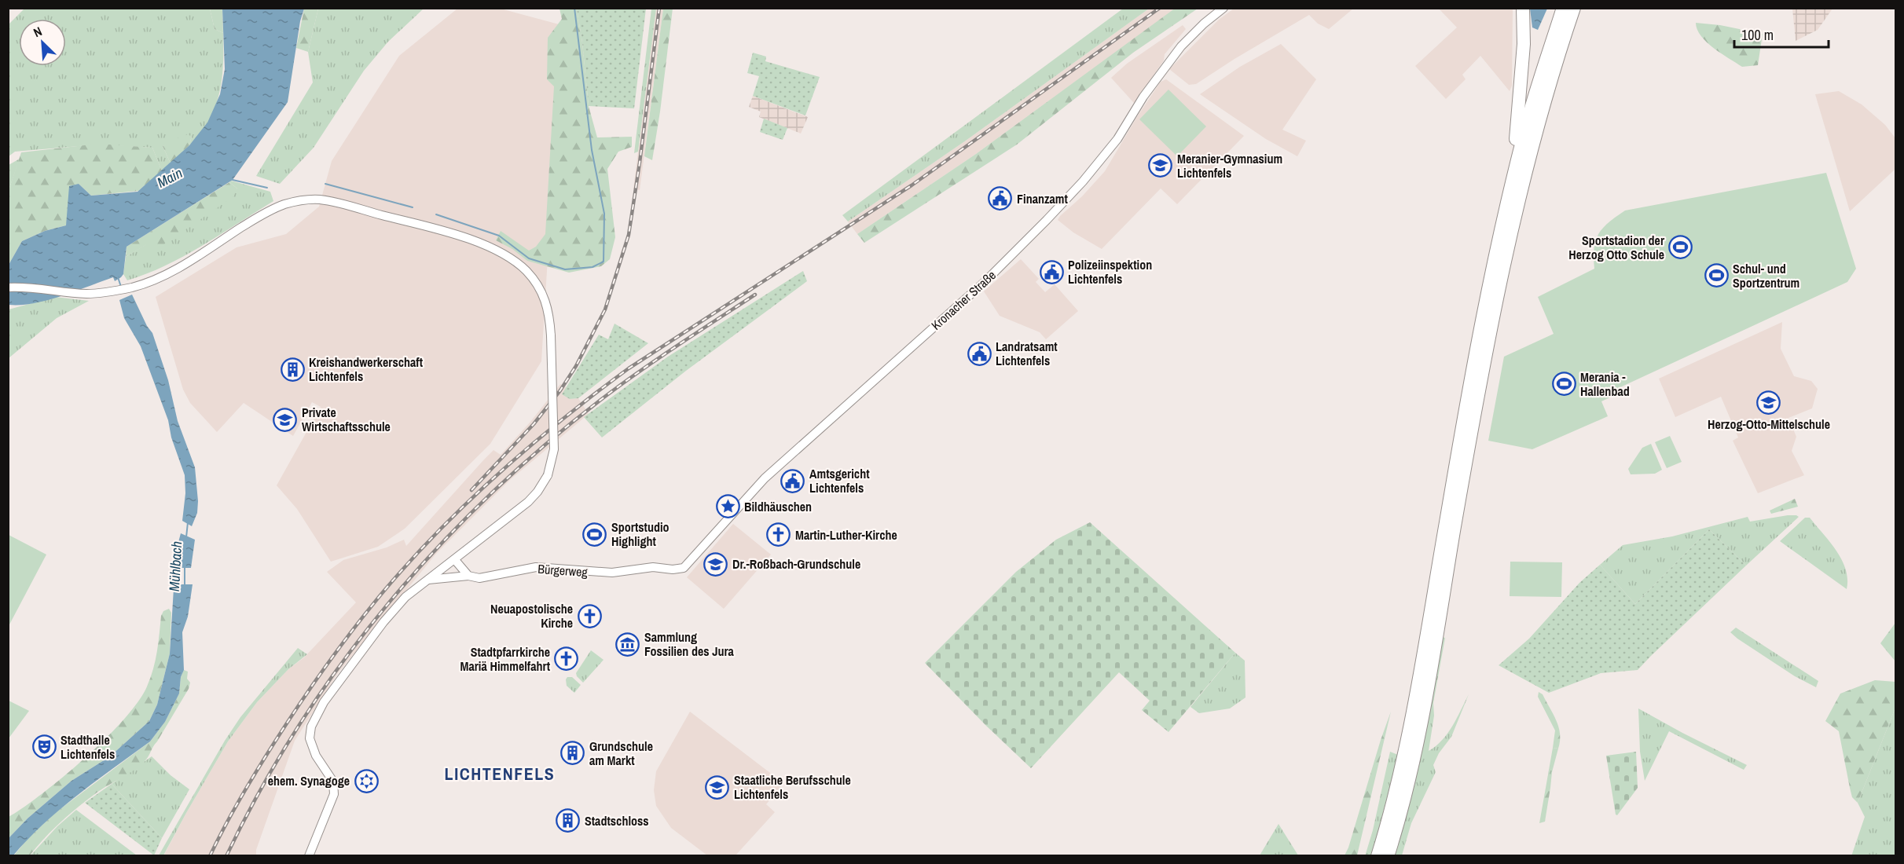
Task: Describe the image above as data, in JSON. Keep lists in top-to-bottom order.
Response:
{
  "streets": {
    "street": ["Kronacher Straße", "Bürgerweg"]
  },
  "crossings": [
    ["Kronacher Straße", "Bürgerweg"]
  ],
  "districts": ["LICHTENFELS"],
  "water": ["Main", "Mühlbach"],
  "places": {
    "school or university": [
      "Meranier-Gymnasium Lichtenfels",
      "Herzog-Otto-Mittelschule",
      "Private Wirtschaftsschule",
      "Dr.-Roßbach-Grundschule",
      "Staatliche Berufsschule Lichtenfels"
    ],
    "public building": [
      "Finanzamt",
      "Polizeiinspektion Lichtenfels",
      "Landratsamt Lichtenfels",
      "Amtsgericht Lichtenfels"
    ],
    "sports": [
      "Sportstadion der Herzog Otto Schule",
      "Schul- und Sportzentrum",
      "Merania - Hallenbad",
      "Sportstudio Highlight"
    ],
    "building": ["Kreishandwerkerschaft Lichtenfels", "Grundschule am Markt", "Stadtschloss"],
    "place": ["Bildhäuschen"],
    "church": ["Martin-Luther-Kirche", "Neuapostolische Kirche", "Stadtpfarrkirche Mariä Himmelfahrt"],
    "museum": ["Sammlung Fossilien des Jura"],
    "theatre": ["Stadthalle Lichtenfels"],
    "synagogue": ["ehem. Synagoge"]
  },
  "scale_bar": "100 m",
  "north": "top left"
}
